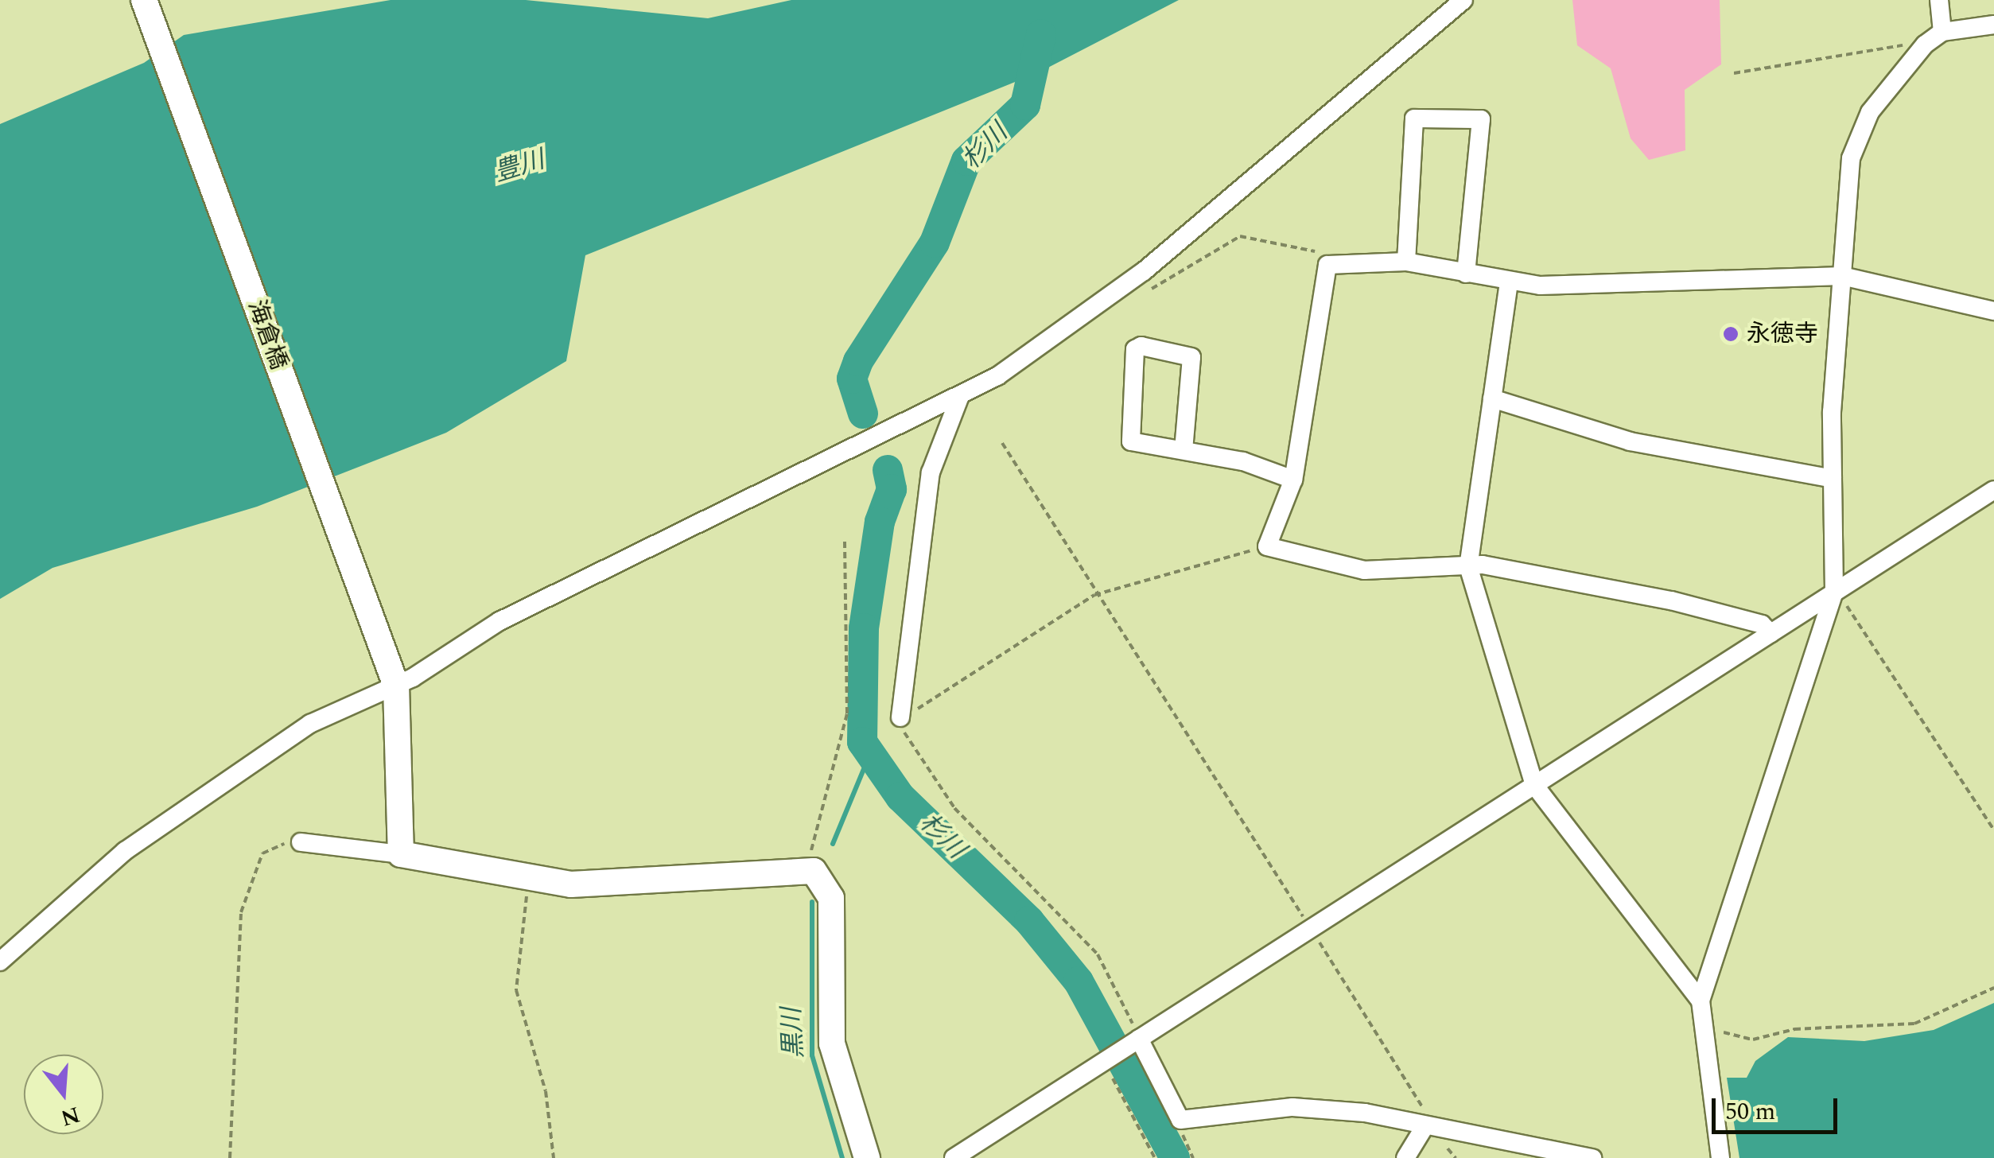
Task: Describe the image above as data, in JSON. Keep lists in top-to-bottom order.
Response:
{
  "streets": {
    "street": ["海倉橋"]
  },
  "water": ["杉川", "豊川", "黒川"],
  "places": ["永徳寺"],
  "scale_bar": "50 m",
  "north": "bottom"
}
